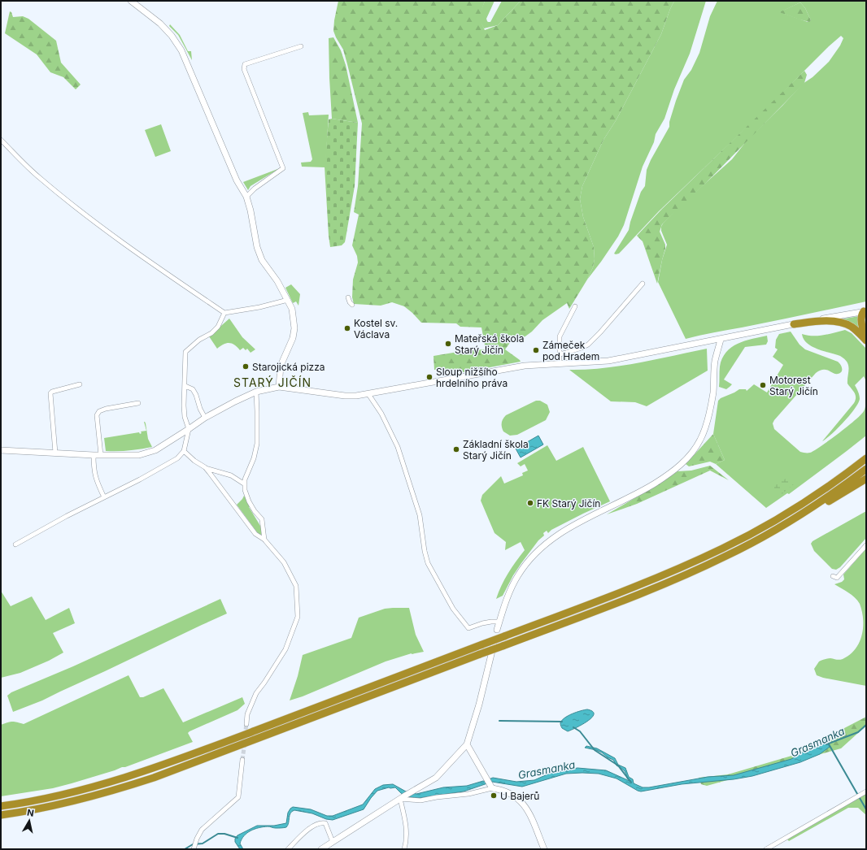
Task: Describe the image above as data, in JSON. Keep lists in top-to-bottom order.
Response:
{
  "districts": ["STARÝ JIČÍN"],
  "water": ["Grasmanka"],
  "places": [
    "Kostel sv. Václava",
    "Mateřská škola Starý Jičín",
    "Zámeček pod Hradem",
    "Starojická pizza",
    "Sloup nižšího hrdelního práva",
    "Motorest Starý Jičín",
    "Základní škola Starý Jičín",
    "FK Starý Jičín",
    "U Bajerů"
  ],
  "north": "top"
}
